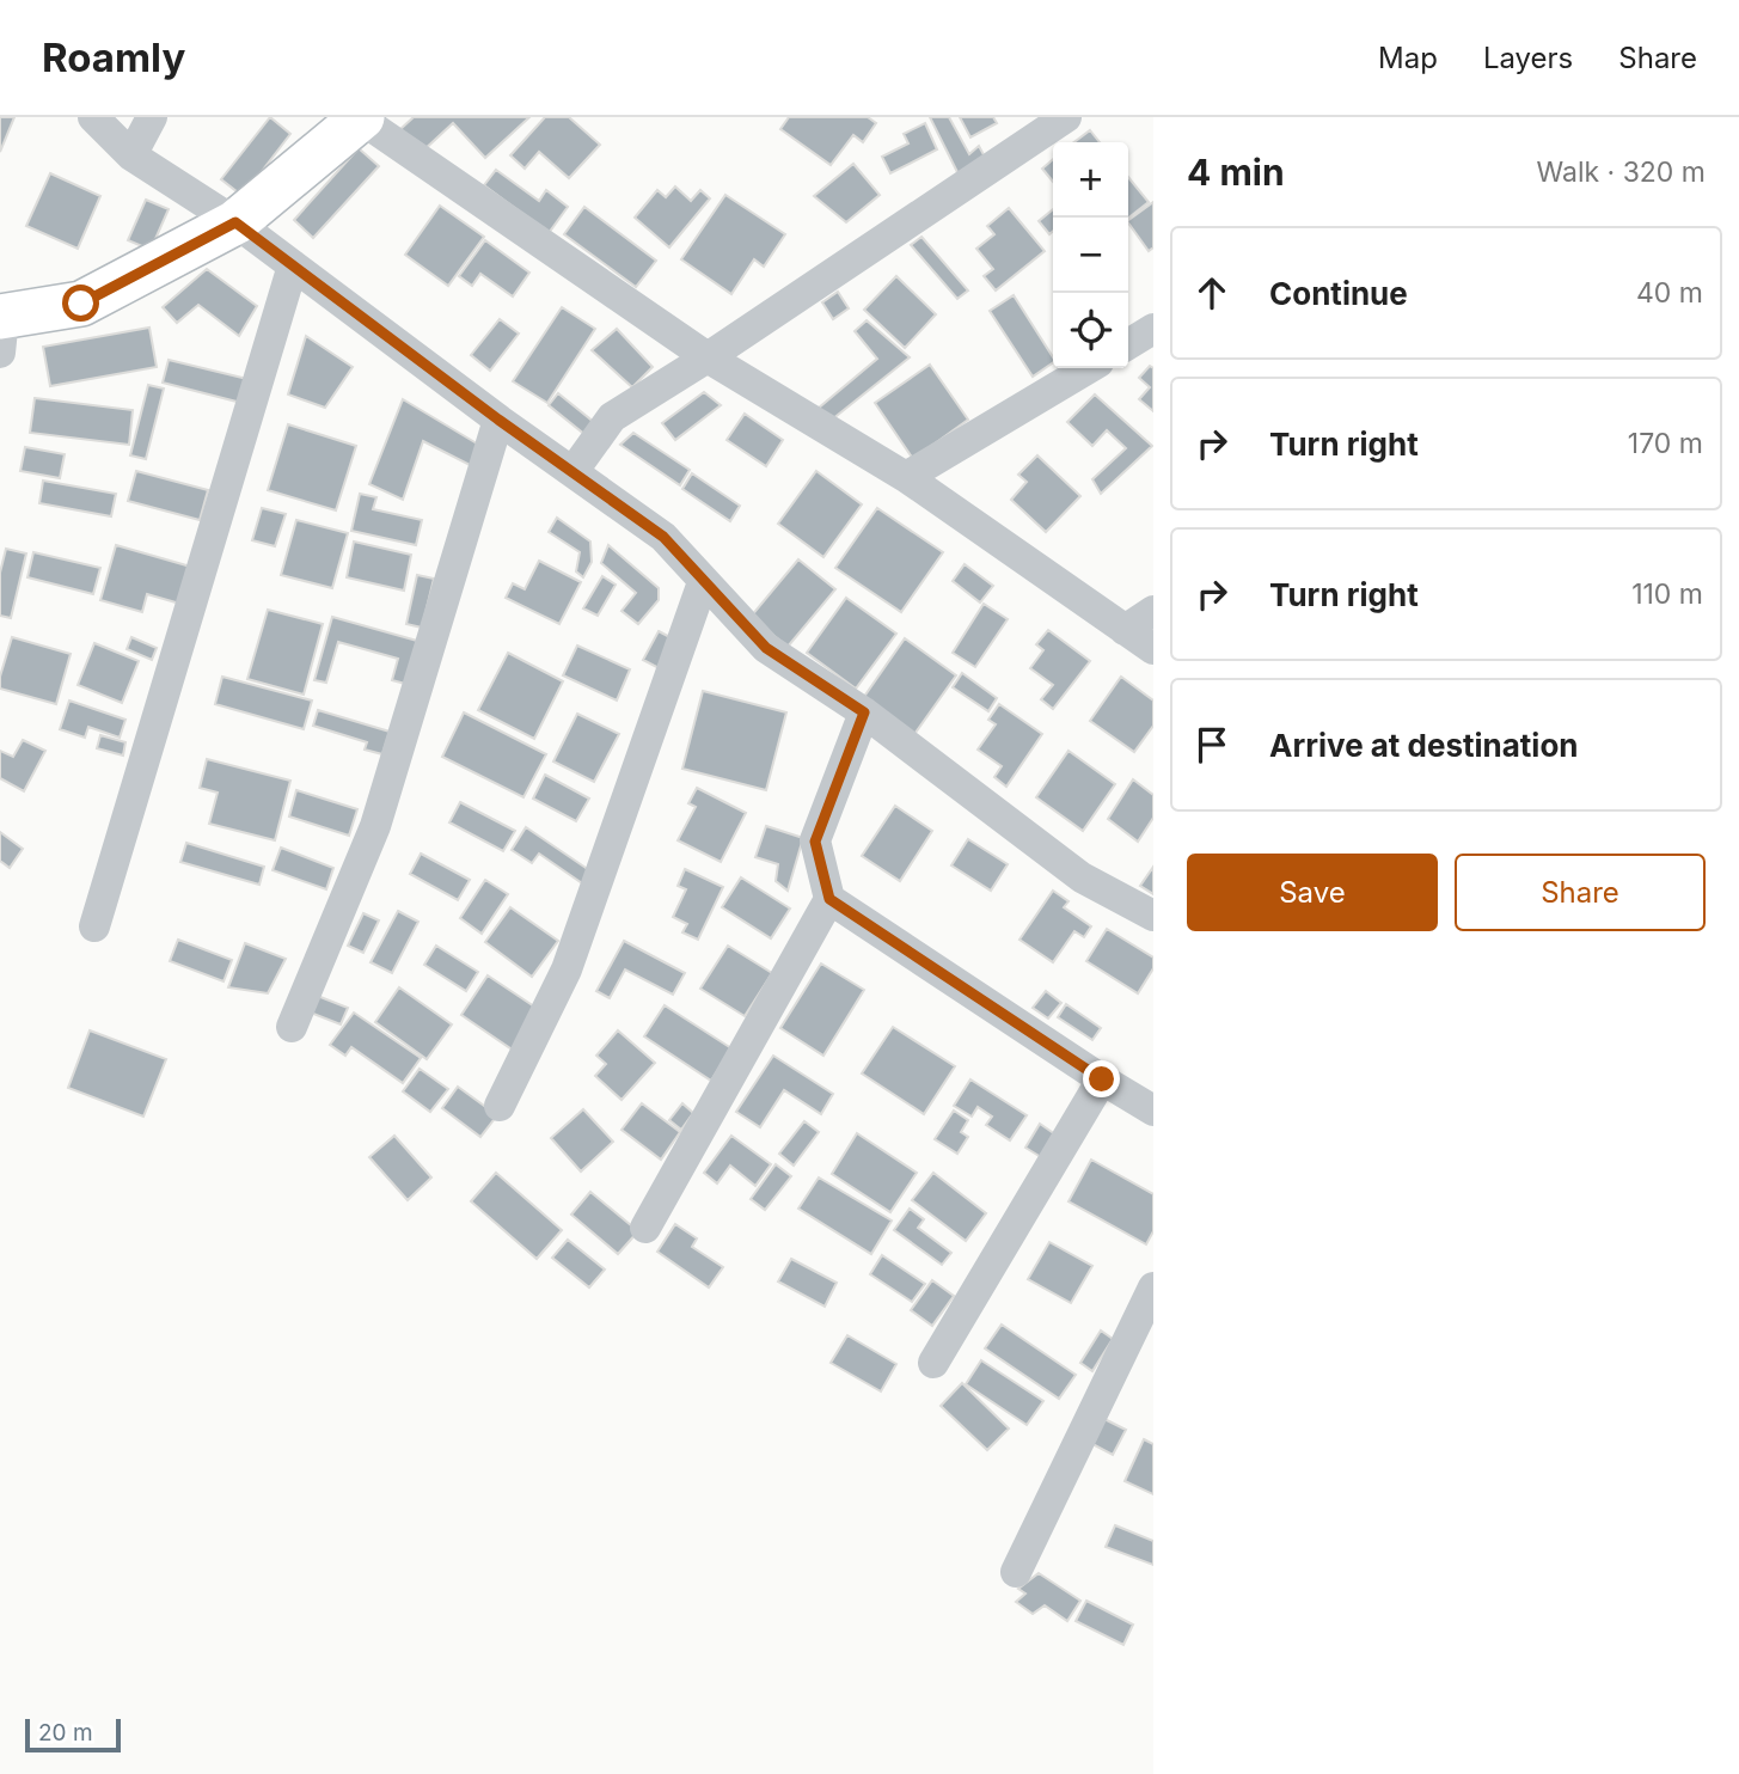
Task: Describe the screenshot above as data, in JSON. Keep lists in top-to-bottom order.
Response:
{
  "scale_bar": "20 m",
  "page": {
    "header": "Roamly",
    "nav": ["Map", "Layers", "Share"],
    "heading": ["4 min", "Walk · 320 m"],
    "map_buttons": ["+", "−"],
    "list": [
      ["Continue", "40 m"],
      ["Turn right", "170 m"],
      ["Turn right", "110 m"],
      "Arrive at destination"
    ],
    "buttons": ["Save", "Share"],
    "scale": "20 m"
  }
}
